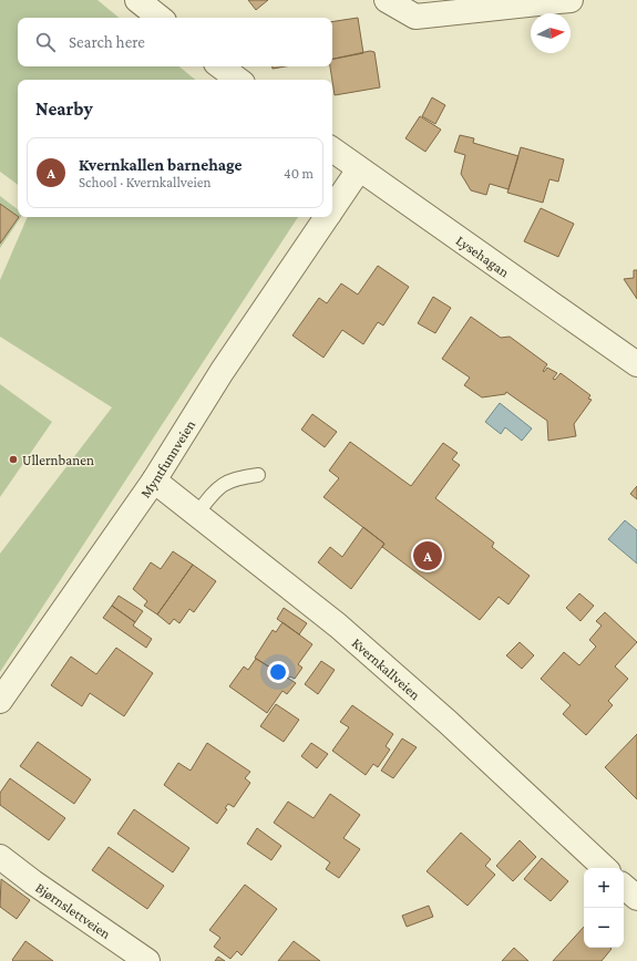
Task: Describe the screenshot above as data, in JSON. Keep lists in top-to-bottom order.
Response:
{
  "streets": {
    "street": [
      "Lysehagan",
      "Myntfunnveien",
      "Kvernkallveien",
      "Bjørnslettveien"
    ]
  },
  "crossings": [
    ["Lysehagan", "Myntfunnveien"],
    ["Myntfunnveien", "Kvernkallveien"]
  ],
  "places": ["Ullernbanen"],
  "north": "right",
  "page": {
    "search": "Search here",
    "heading": "Nearby",
    "list": [
      {
        "mark": "A",
        "name": "Kvernkallen barnehage",
        "note": "School · Kvernkallveien",
        "value": "40 m"
      }
    ],
    "pins": "A",
    "map_buttons": ["+", "−"]
  }
}
